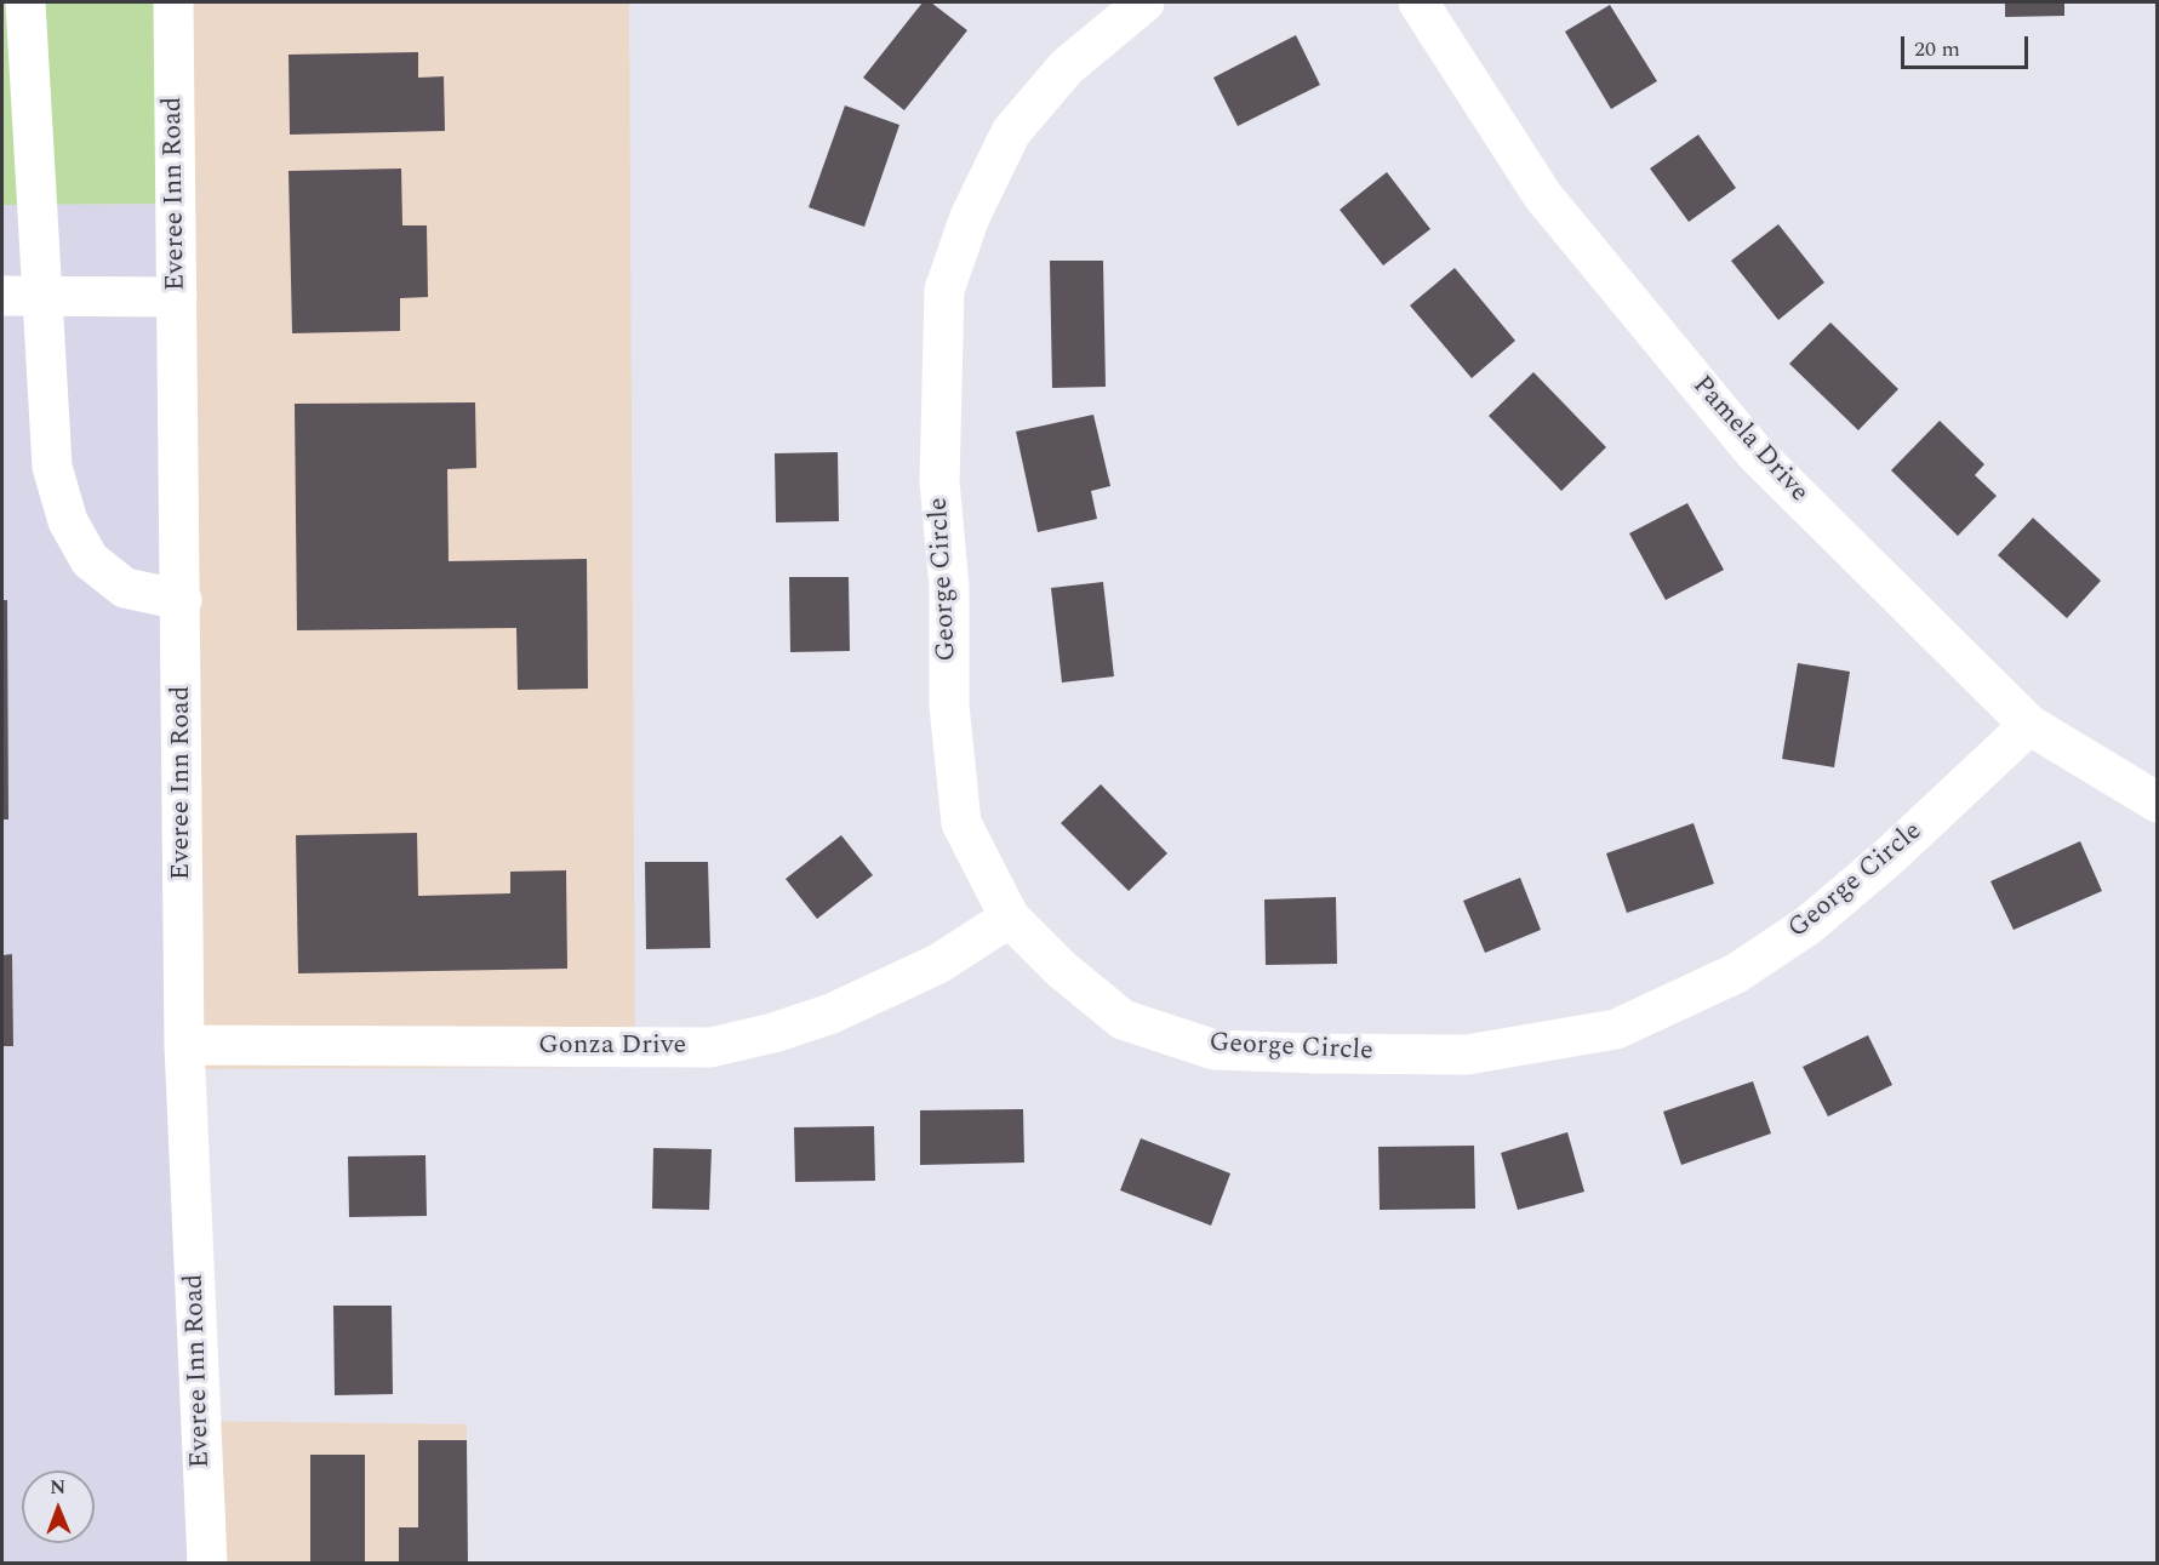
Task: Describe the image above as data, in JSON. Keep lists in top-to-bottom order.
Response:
{
  "streets": {
    "street": [
      "Everee Inn Road",
      "Pamela Drive",
      "George Circle",
      "Gonza Drive"
    ]
  },
  "crossings": [
    ["Everee Inn Road", "Gonza Drive"],
    ["Pamela Drive", "George Circle"],
    ["George Circle", "Gonza Drive"]
  ],
  "scale_bar": "20 m",
  "north": "top"
}
